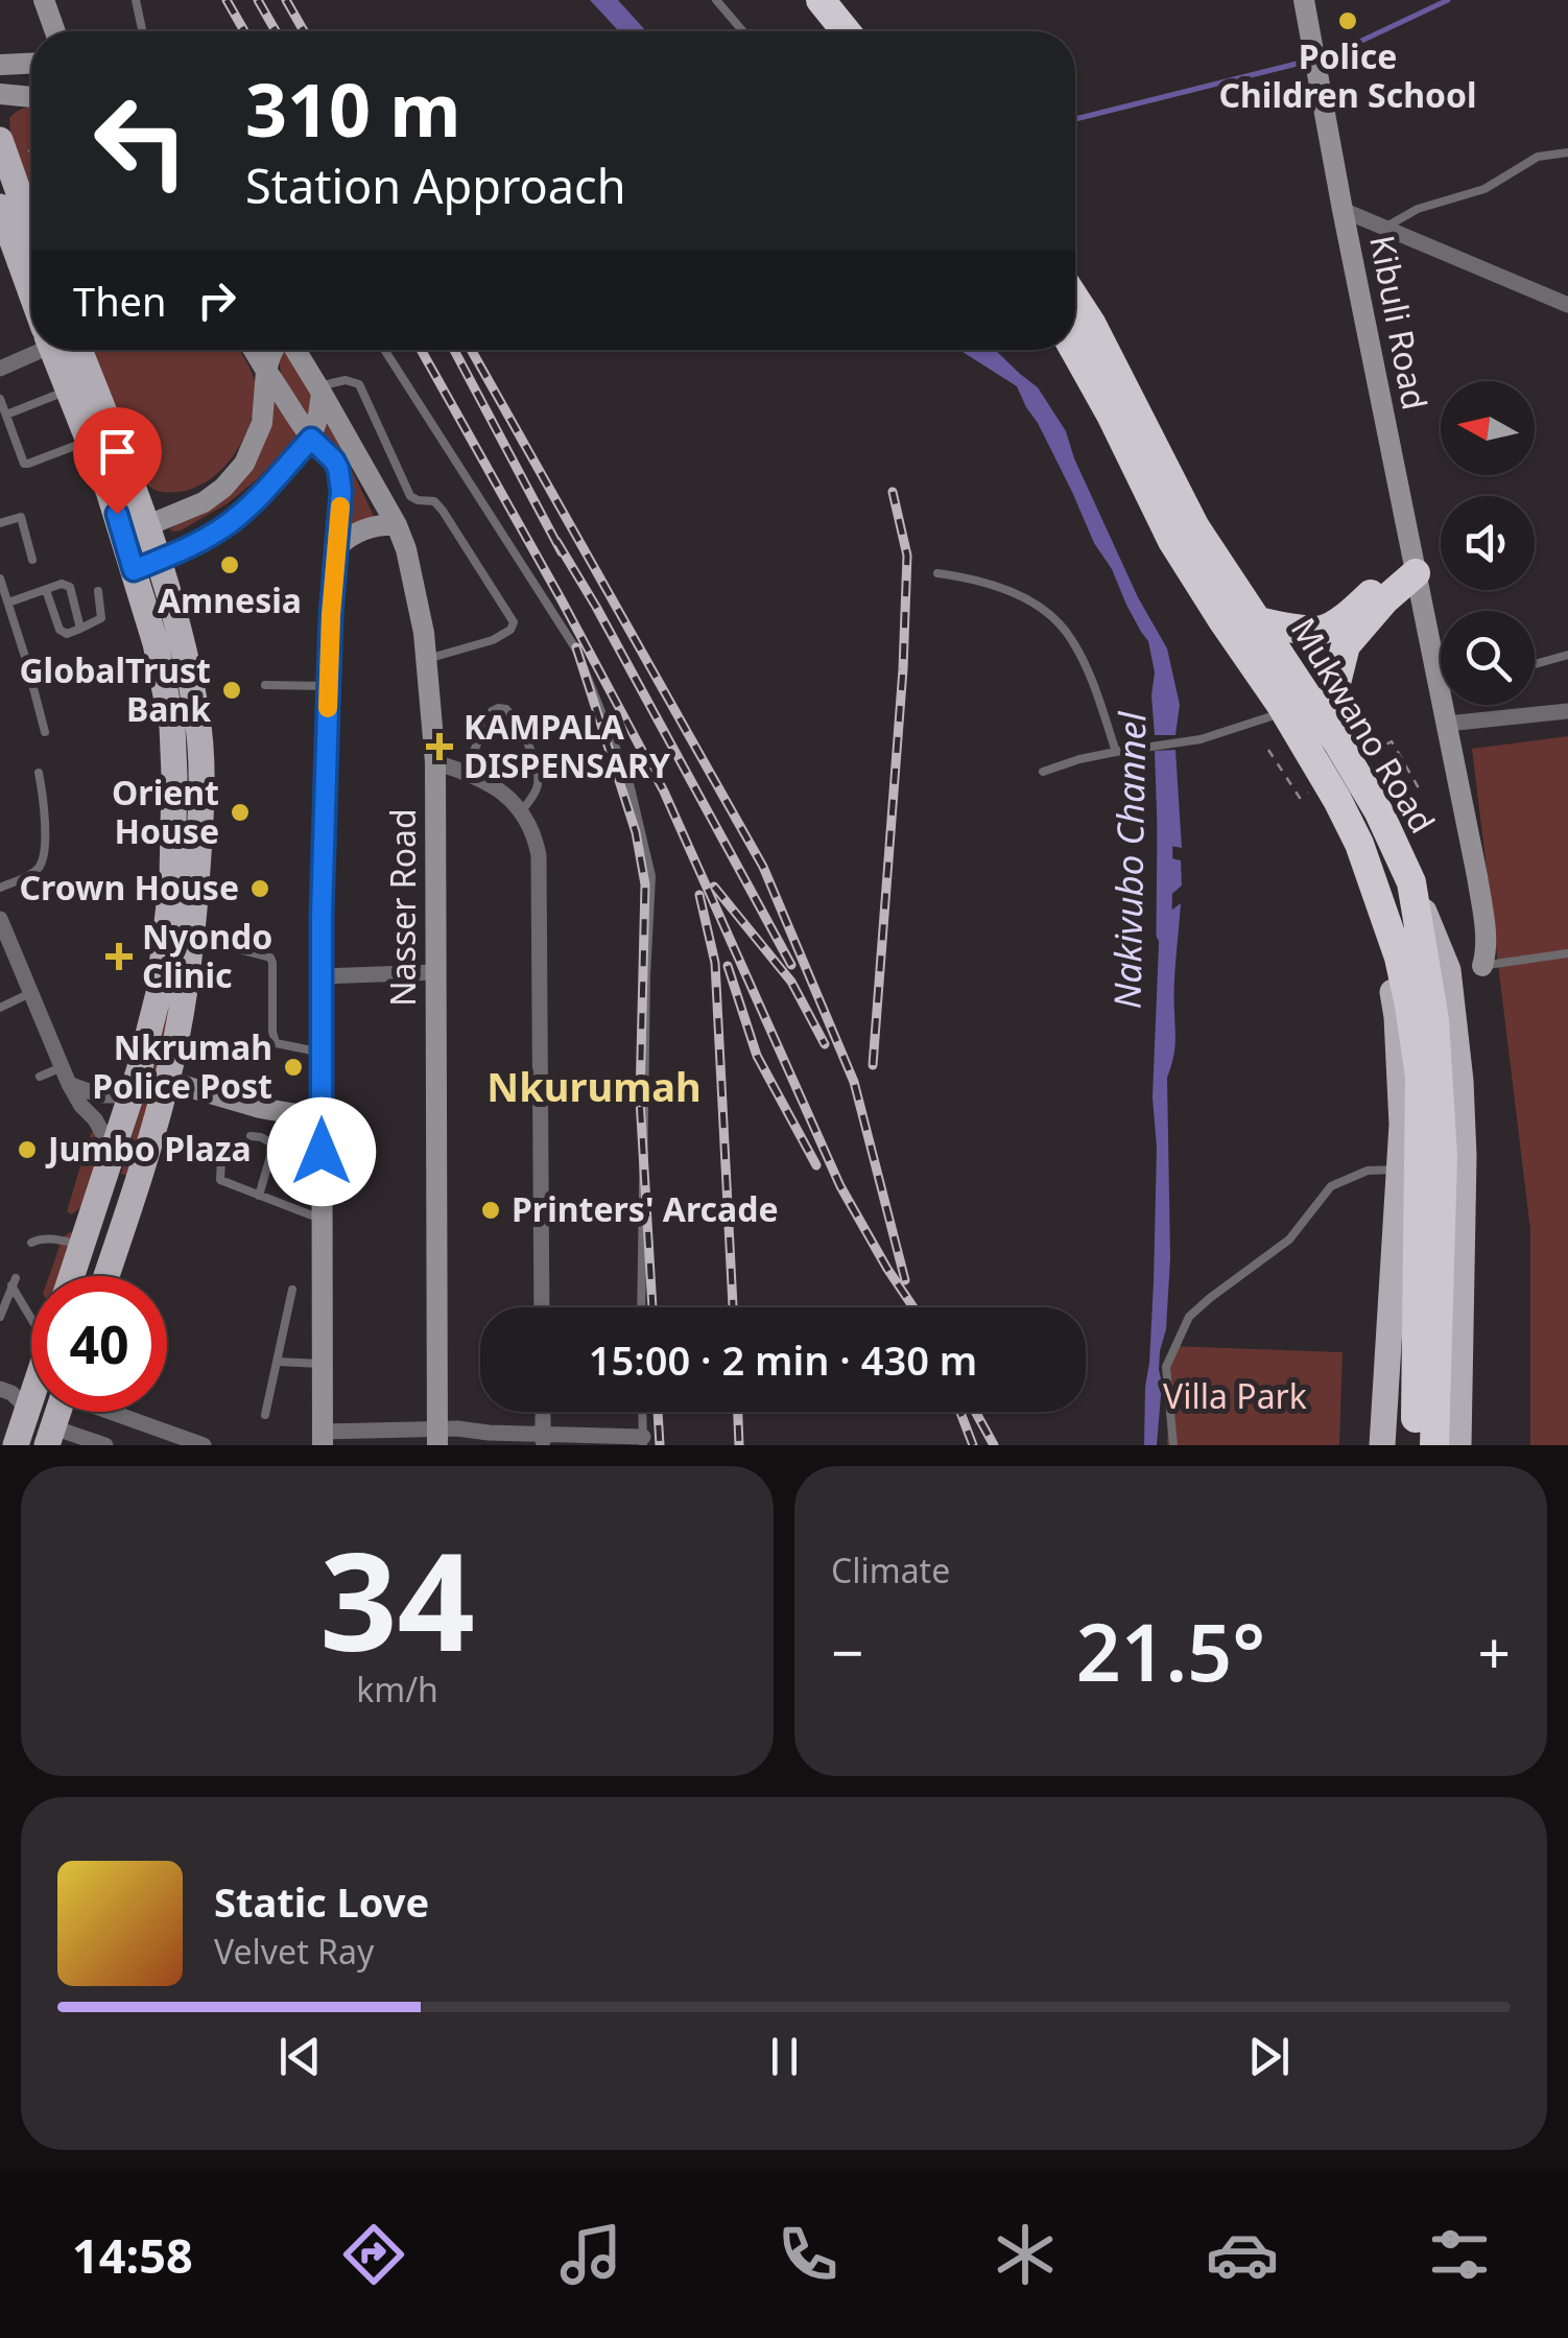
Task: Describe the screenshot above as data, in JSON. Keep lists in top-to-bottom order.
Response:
{
  "streets": {
    "highway": ["Mukwano Road"],
    "street": ["Kibuli Road", "Nasser Road"]
  },
  "districts": ["Nkurumah"],
  "water": ["Nakivubo Channel"],
  "parks": ["Villa Park"],
  "places": {
    "other": [
      "Police Children School",
      "Amnesia",
      "GlobalTrust Bank",
      "Orient House",
      "Crown House",
      "Nkrumah Police Post",
      "Jumbo Plaza",
      "Printers' Arcade"
    ],
    "health": ["KAMPALA DISPENSARY", "Nyondo Clinic"]
  },
  "north": "left",
  "page": {
    "turn": ["310 m", "Station Approach"],
    "then": "Then",
    "limit": "40",
    "trip": "15:00 · 2 min · 430 m",
    "tile": [
      ["34", "km/h"],
      "Climate"
    ],
    "heat": ["−", "21.5°", "+"],
    "song": ["Static Love", "Velvet Ray"],
    "tabs": "14:58"
  }
}
